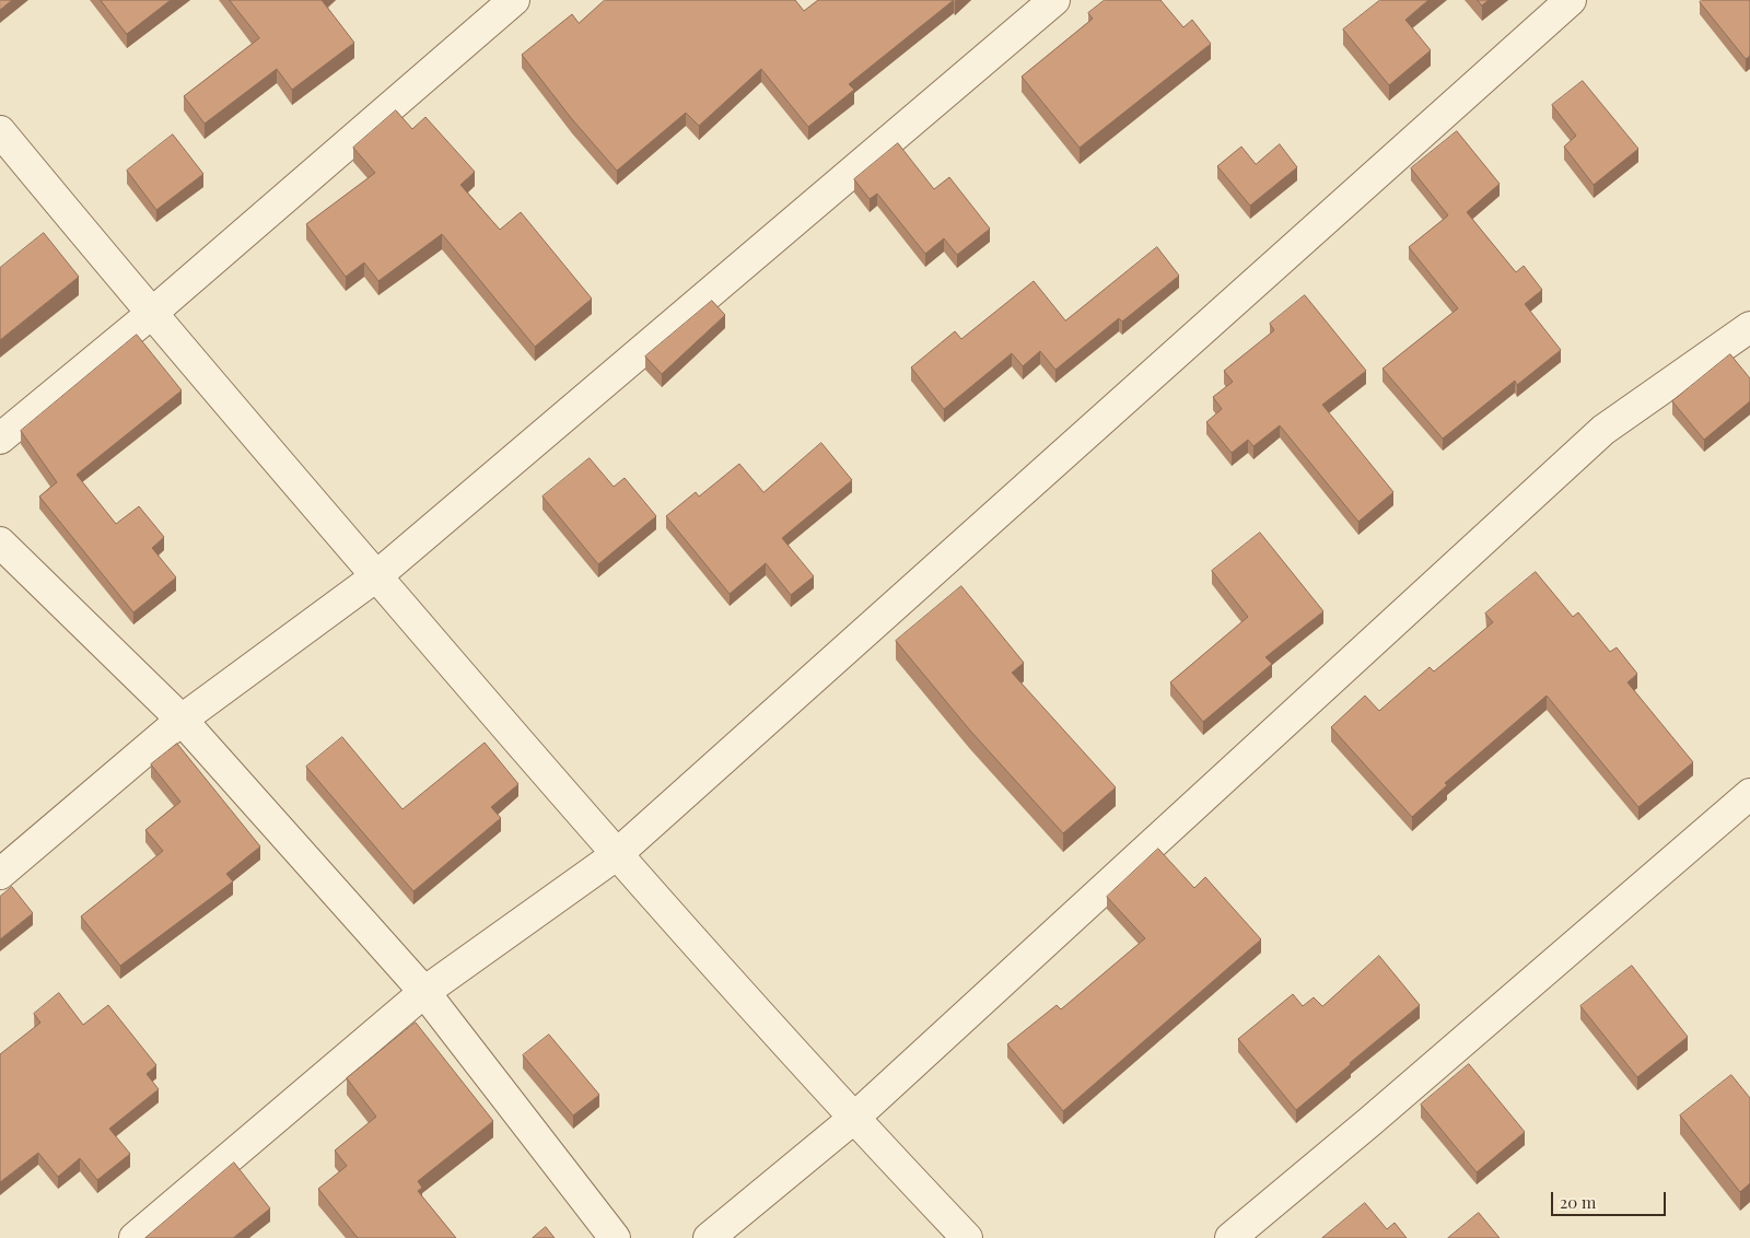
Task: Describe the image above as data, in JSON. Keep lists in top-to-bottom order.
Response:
{
  "scale_bar": "20 m"
}
